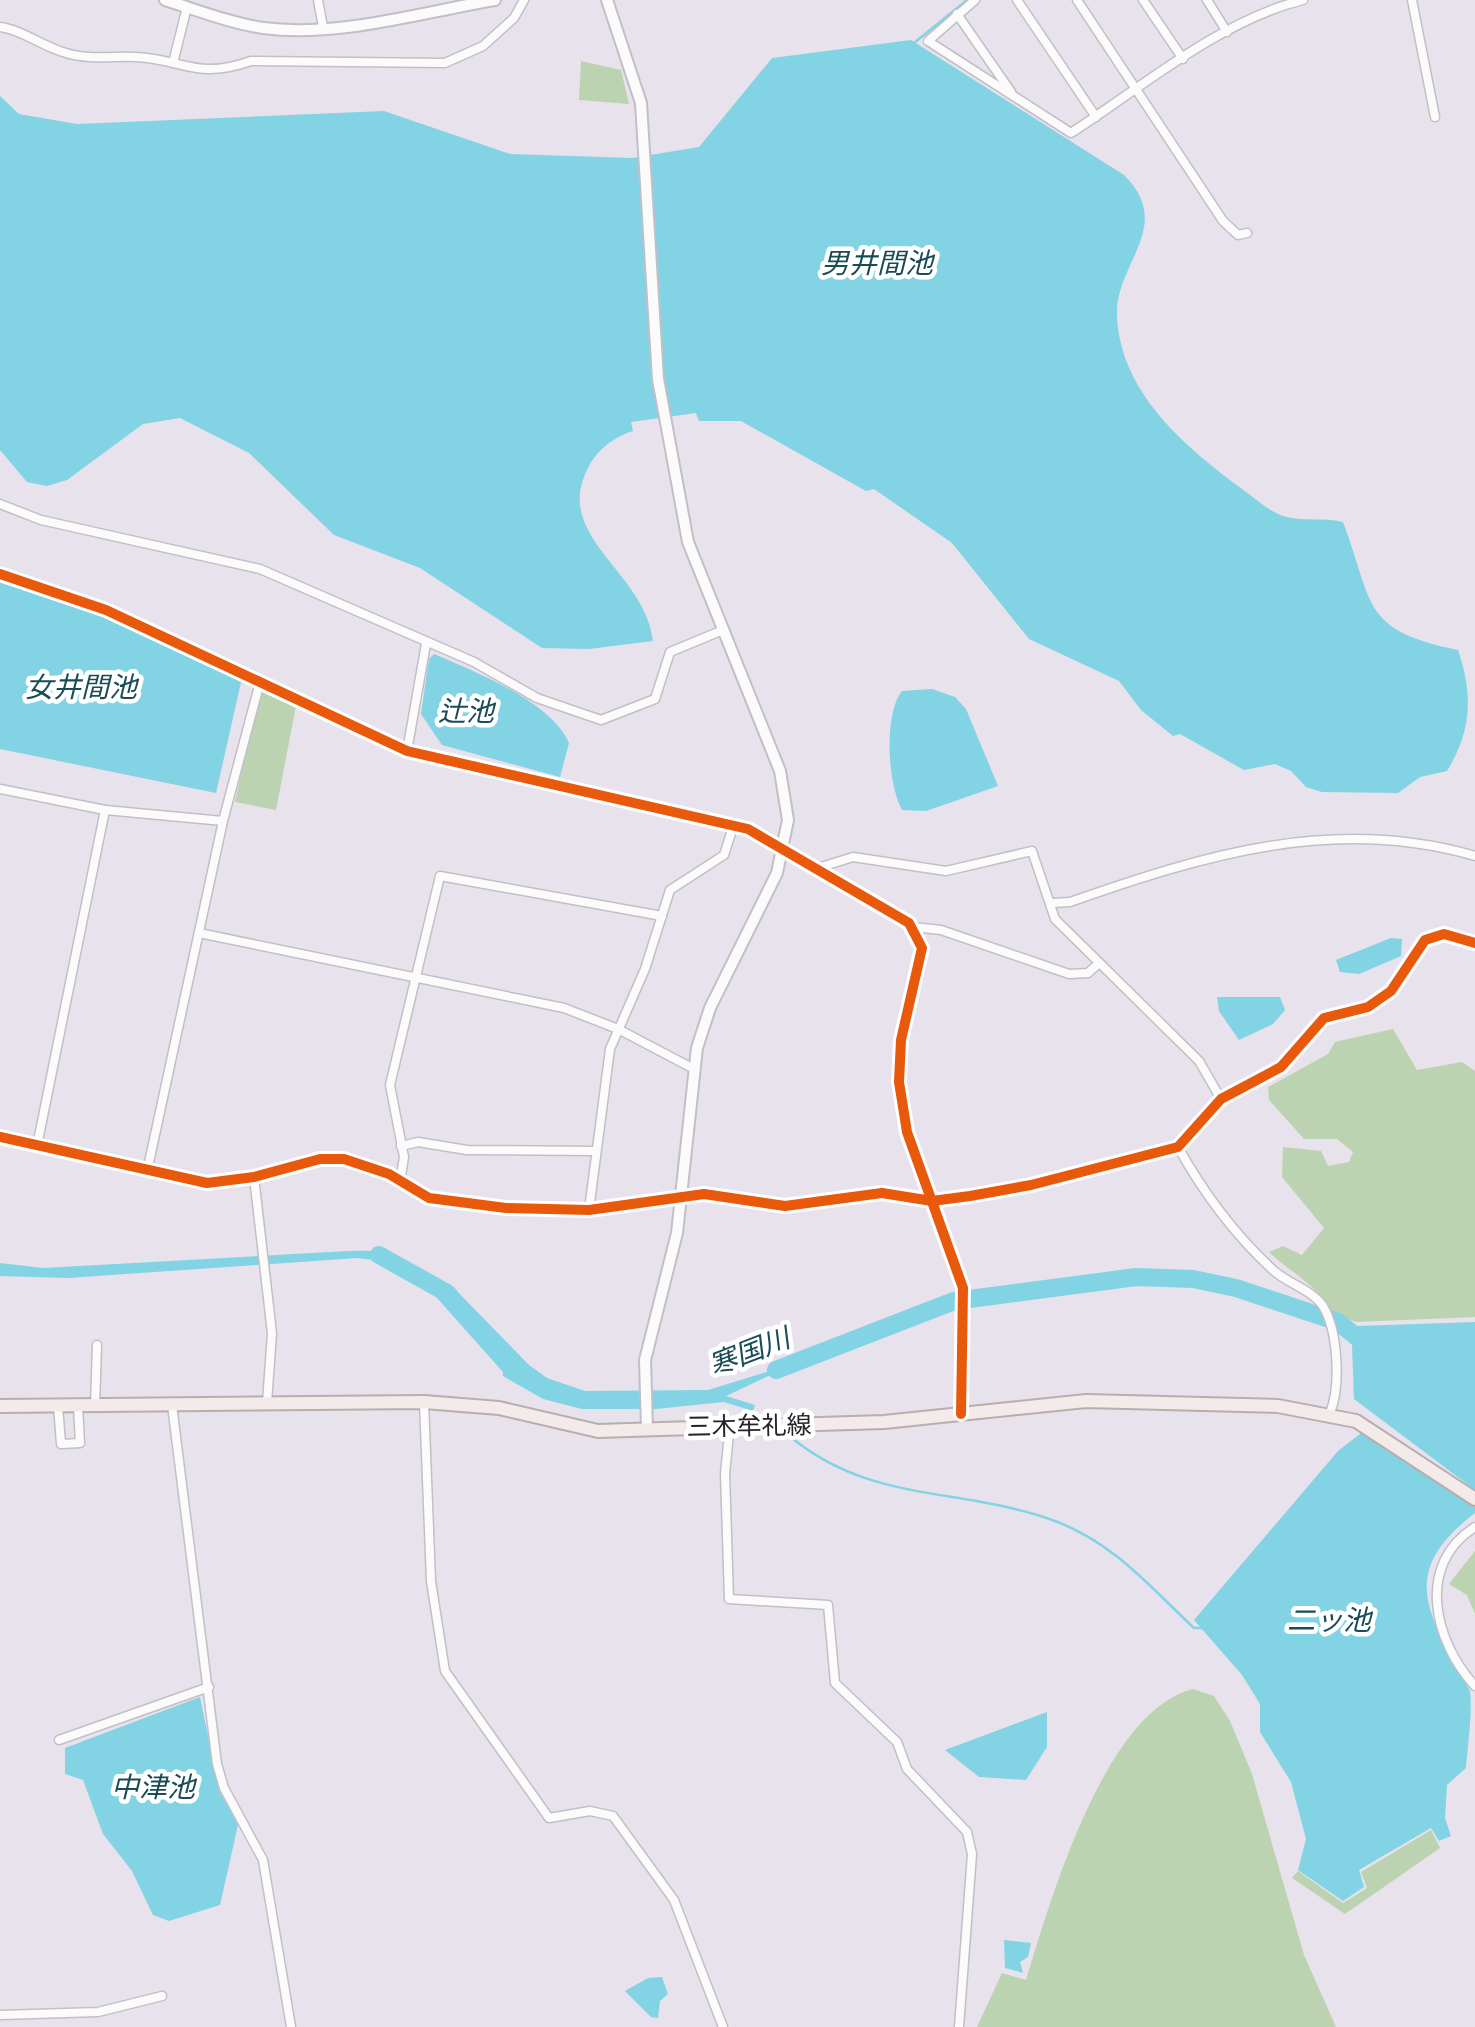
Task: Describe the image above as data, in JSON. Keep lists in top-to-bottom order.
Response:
{
  "streets": {
    "main road": ["三木牟礼線"]
  },
  "water": [
    "男井間池",
    "女井間池",
    "辻池",
    "寒国川",
    "二ッ池",
    "中津池"
  ]
}
